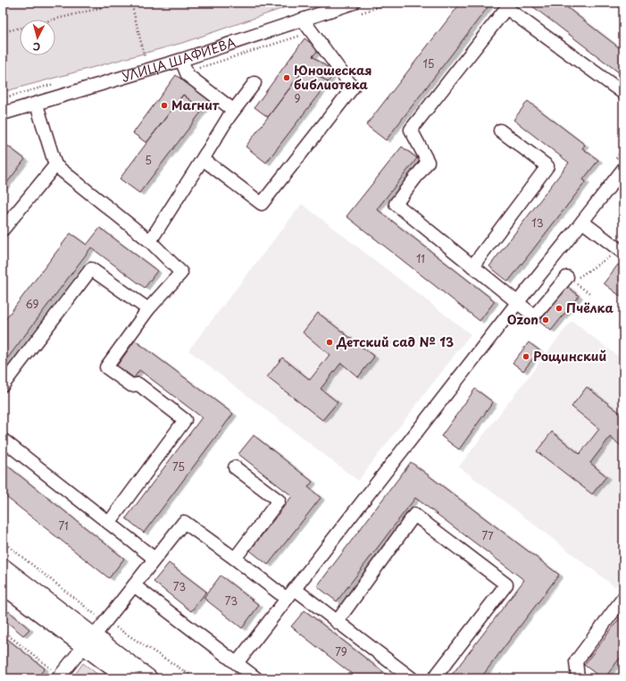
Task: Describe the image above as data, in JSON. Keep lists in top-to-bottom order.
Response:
{
  "streets": {
    "street": ["УЛИЦА ШАФИЕВА"]
  },
  "places": [
    "Юношеская библиотека",
    "Магнит",
    "Пчёлка",
    "Ozon",
    "Детский сад № 13",
    "Рощинский"
  ],
  "house_numbers": [
    "15",
    "9",
    "5",
    "13",
    "11",
    "69",
    "75",
    "71",
    "77",
    "73",
    "73",
    "79"
  ],
  "north": "bottom"
}
